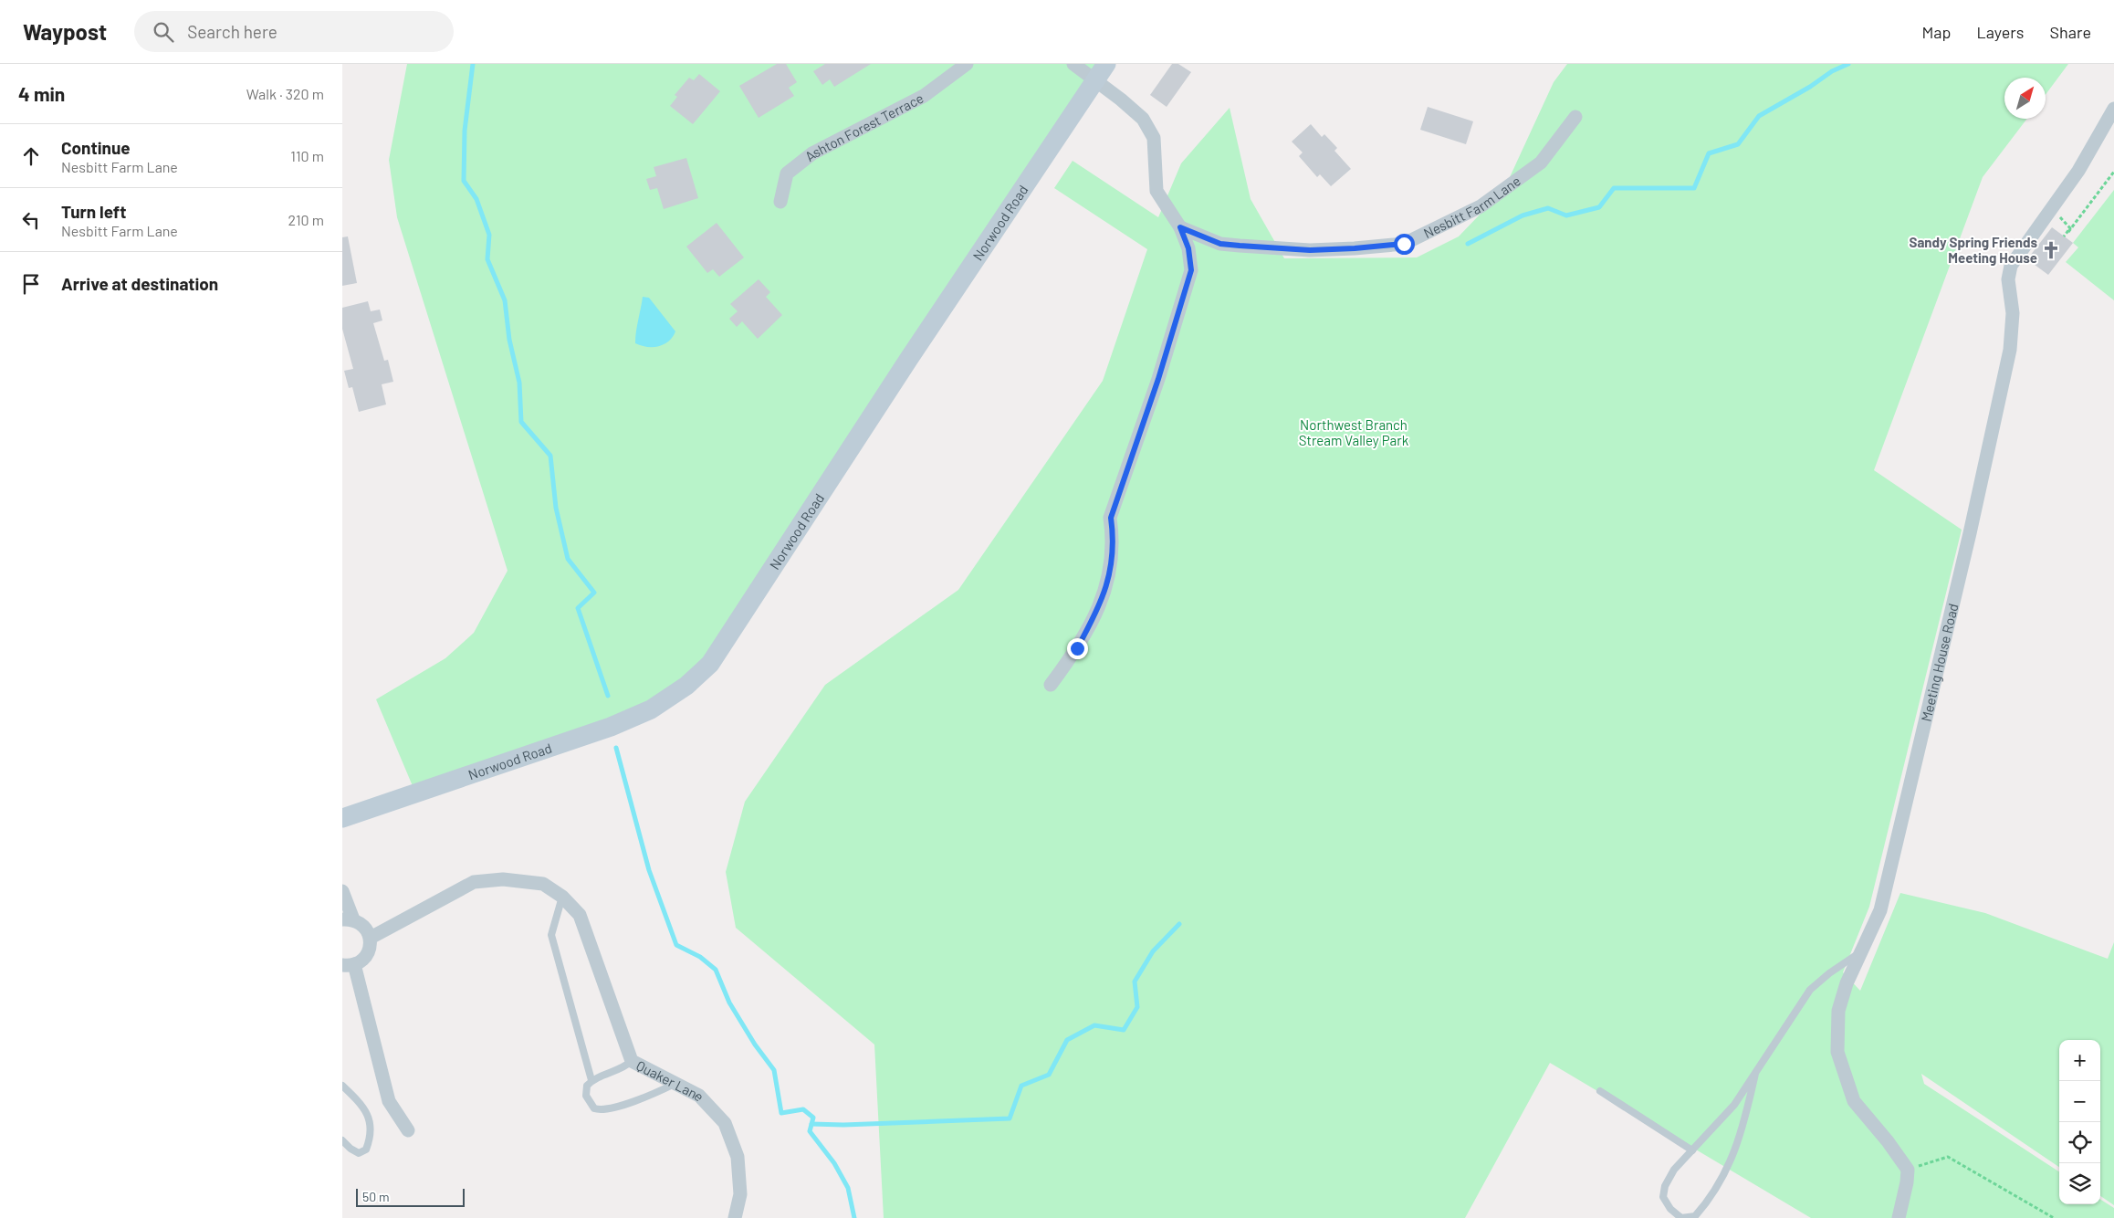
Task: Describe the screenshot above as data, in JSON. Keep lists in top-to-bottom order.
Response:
{
  "streets": {
    "street": [
      "Ashton Forest Terrace",
      "Nesbitt Farm Lane",
      "Norwood Road",
      "Meeting House Road",
      "Quaker Lane"
    ]
  },
  "parks": ["Northwest Branch Stream Valley Park"],
  "places": {
    "church": ["Sandy Spring Friends Meeting House"]
  },
  "scale_bar": "50 m",
  "north": "top right",
  "page": {
    "header": "Waypost",
    "search": "Search here",
    "nav": ["Map", "Layers", "Share"],
    "heading": ["4 min", "Walk · 320 m"],
    "list": [
      ["Continue", "Nesbitt Farm Lane", "110 m"],
      ["Turn left", "Nesbitt Farm Lane", "210 m"],
      "Arrive at destination"
    ],
    "map_buttons": ["+", "−"],
    "scale": "50 m"
  }
}
